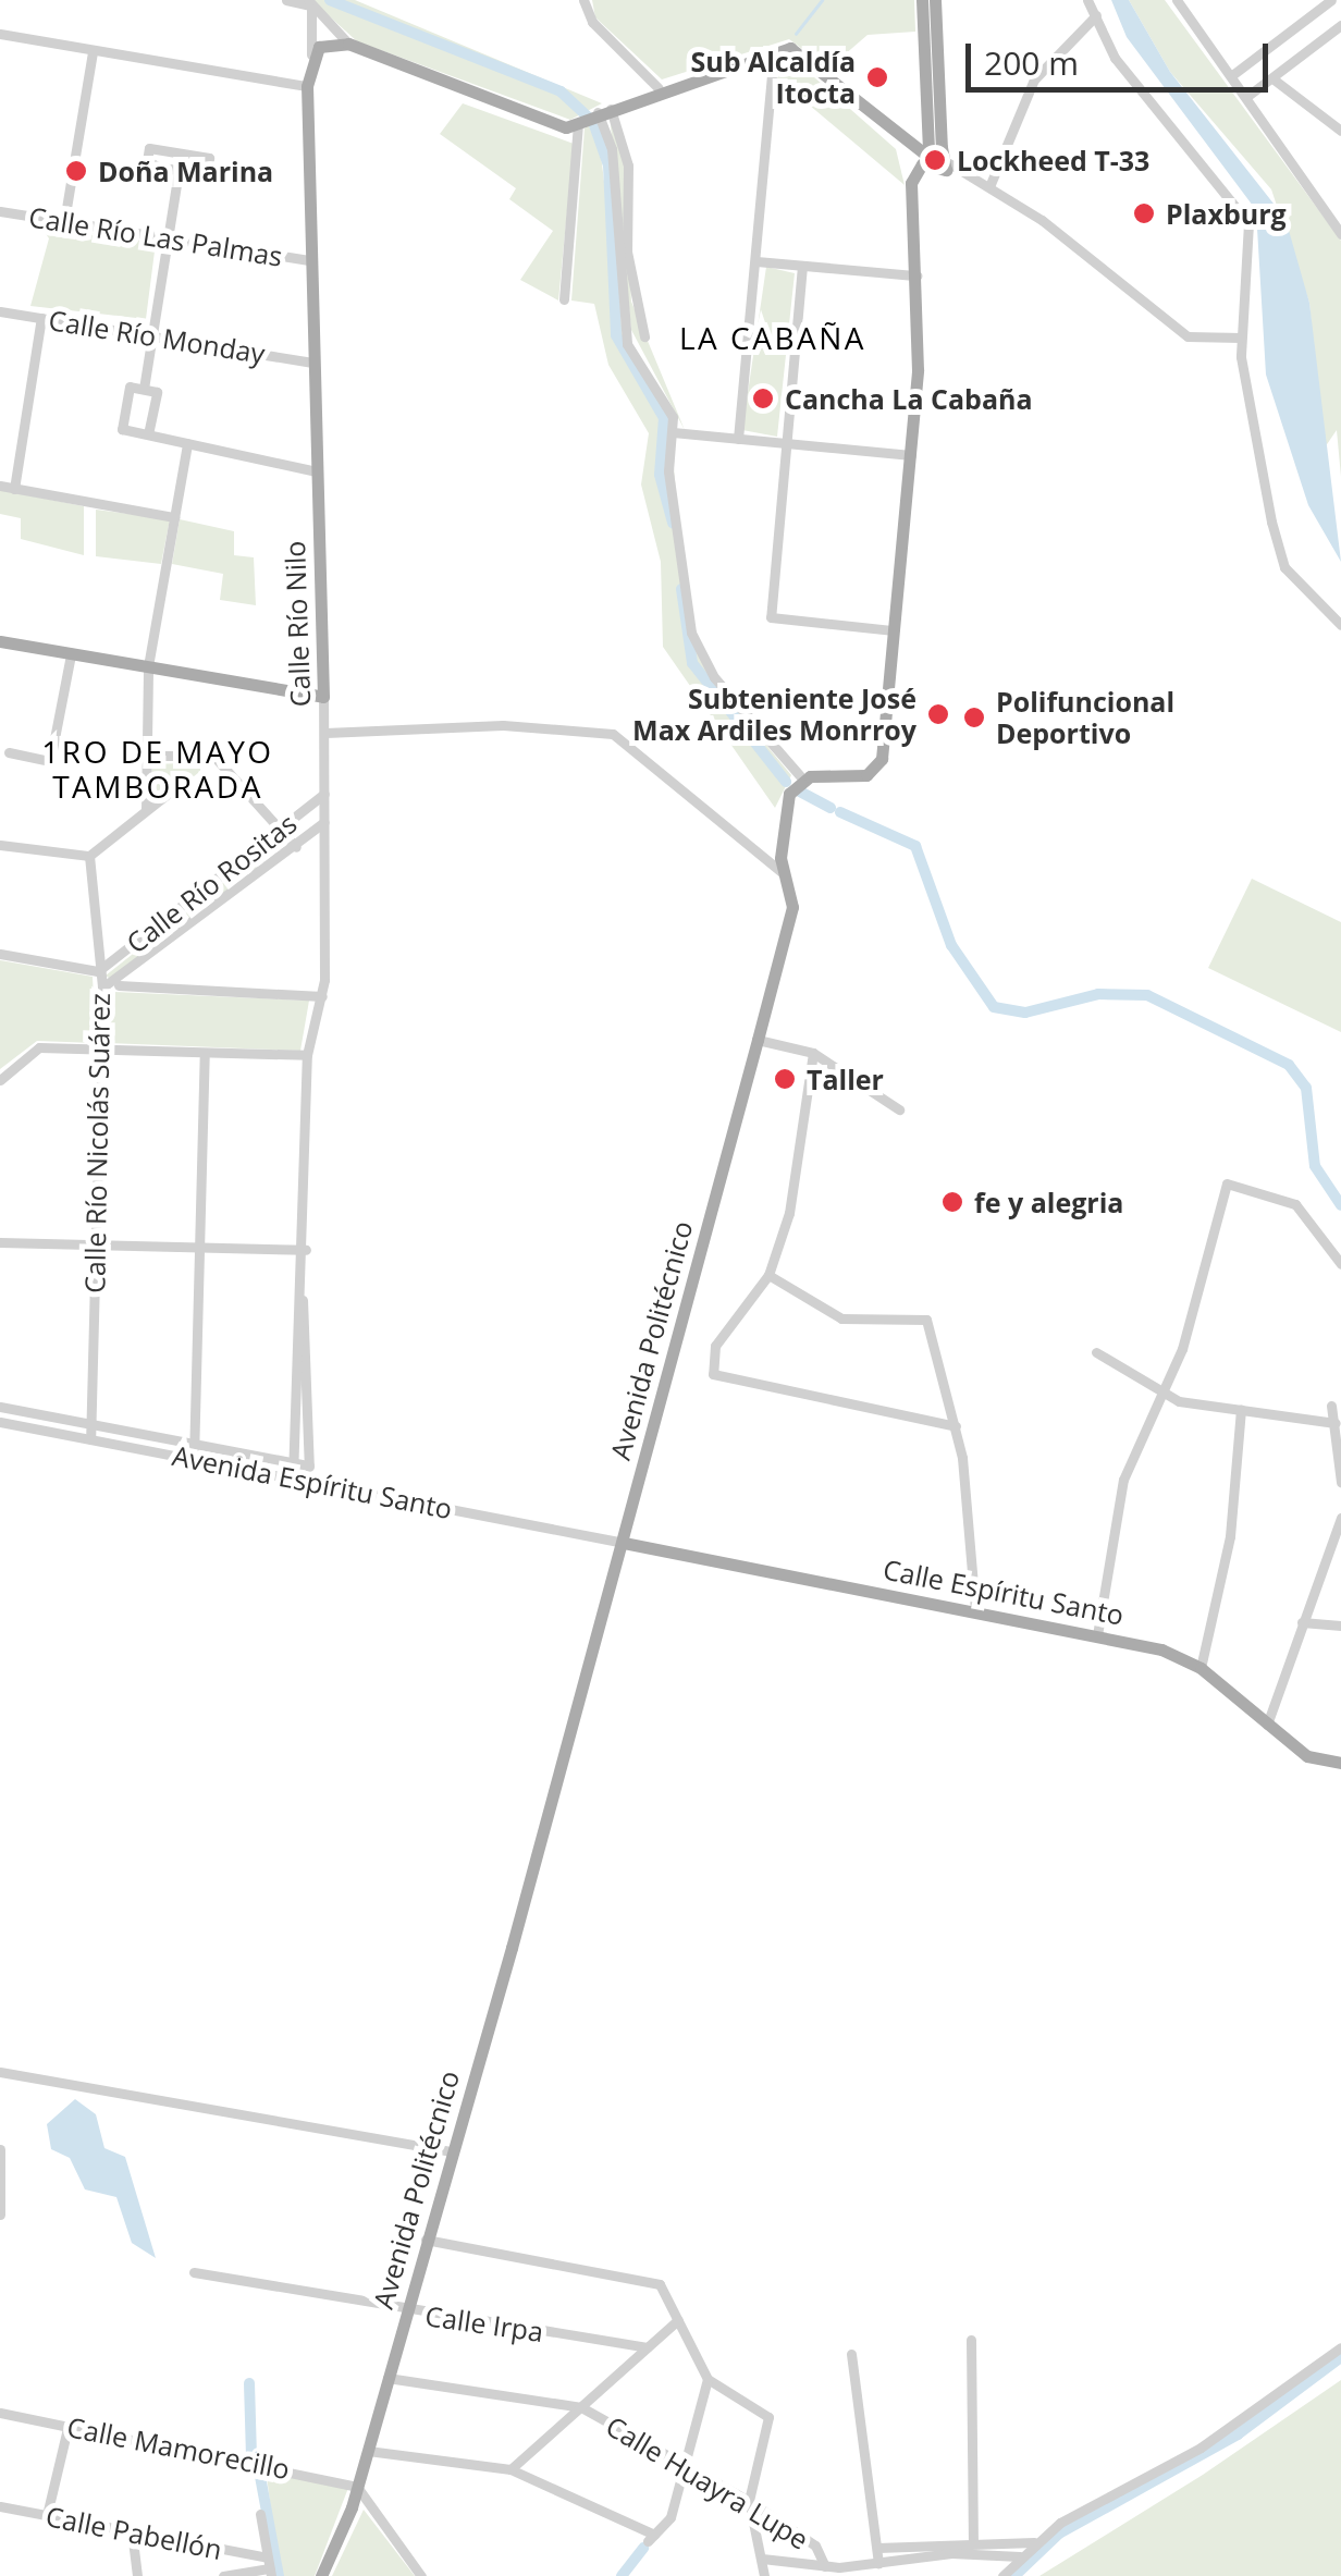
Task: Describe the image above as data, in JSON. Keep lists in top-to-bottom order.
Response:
{
  "streets": {
    "main road": ["Calle Río Nilo", "Avenida Politécnico", "Calle Espíritu Santo"],
    "street": [
      "Calle Río Las Palmas",
      "Calle Río Monday",
      "Calle Río Rositas",
      "Calle Río Nicolás Suárez",
      "Avenida Espíritu Santo",
      "Calle Irpa",
      "Calle Mamorecillo",
      "Calle Huayra Lupe",
      "Calle Pabellón"
    ]
  },
  "crossings": [
    ["Calle Río Las Palmas", "Calle Río Nilo"],
    ["Calle Río Monday", "Calle Río Nilo"],
    ["Calle Río Nilo", "Calle Río Rositas"],
    ["Calle Río Nilo", "Avenida Espíritu Santo"],
    ["Calle Río Rositas", "Calle Río Nicolás Suárez"],
    ["Calle Río Nicolás Suárez", "Avenida Espíritu Santo"],
    ["Avenida Politécnico", "Avenida Espíritu Santo"],
    ["Avenida Politécnico", "Calle Espíritu Santo"],
    ["Avenida Politécnico", "Calle Irpa"],
    ["Avenida Politécnico", "Calle Mamorecillo"],
    ["Avenida Politécnico", "Calle Huayra Lupe"],
    ["Avenida Espíritu Santo", "Calle Espíritu Santo"]
  ],
  "districts": ["LA CABAÑA", "1RO DE MAYO TAMBORADA"],
  "places": [
    "Sub Alcaldía Itocta",
    "Lockheed T-33",
    "Doña Marina",
    "Plaxburg",
    "Cancha La Cabaña",
    "Subteniente José Max Ardiles Monrroy",
    "Polifuncional Deportivo",
    "Taller",
    "fe y alegria"
  ],
  "scale_bar": "200 m"
}
